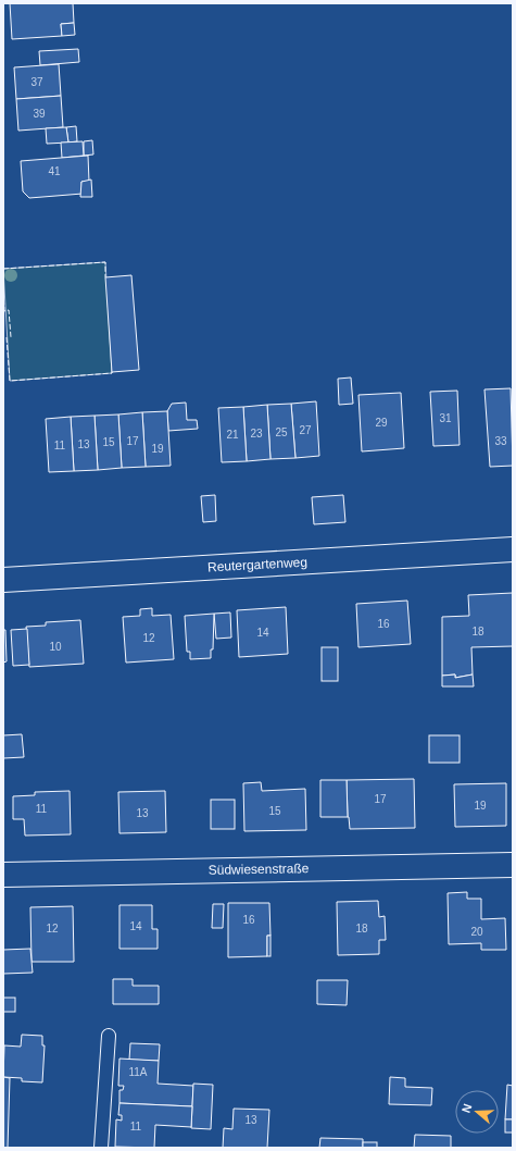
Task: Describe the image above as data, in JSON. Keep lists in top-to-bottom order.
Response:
{
  "streets": {
    "street": ["Reutergartenweg", "Südwiesenstraße"]
  },
  "house_numbers": [
    "37",
    "39",
    "41",
    "31",
    "29",
    "27",
    "25",
    "23",
    "21",
    "17",
    "33",
    "15",
    "13",
    "11",
    "19",
    "16",
    "18",
    "14",
    "12",
    "10",
    "17",
    "19",
    "11",
    "15",
    "13",
    "16",
    "14",
    "12",
    "18",
    "20",
    "11A",
    "13",
    "11"
  ],
  "north": "left"
}
